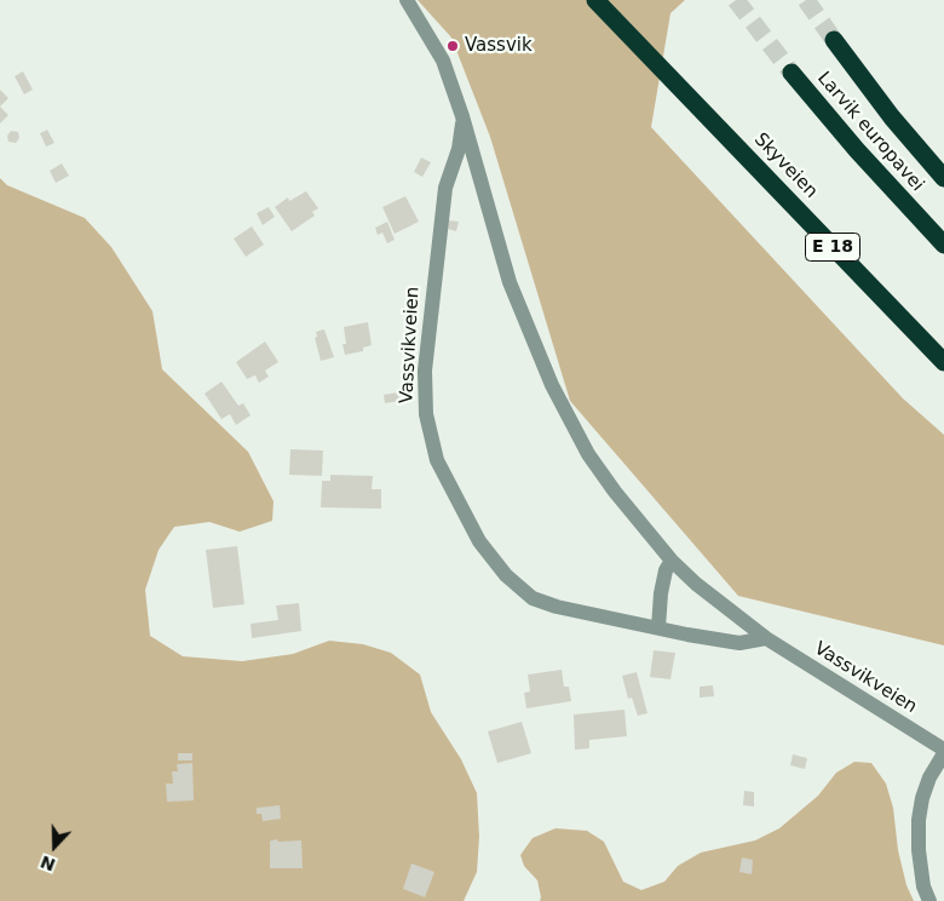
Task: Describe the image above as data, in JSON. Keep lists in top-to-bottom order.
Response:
{
  "streets": {
    "highway": ["Larvik europavei", "Skyveien", "E 18"],
    "street": ["Vassvikveien"]
  },
  "places": ["Vassvik"],
  "north": "bottom"
}
